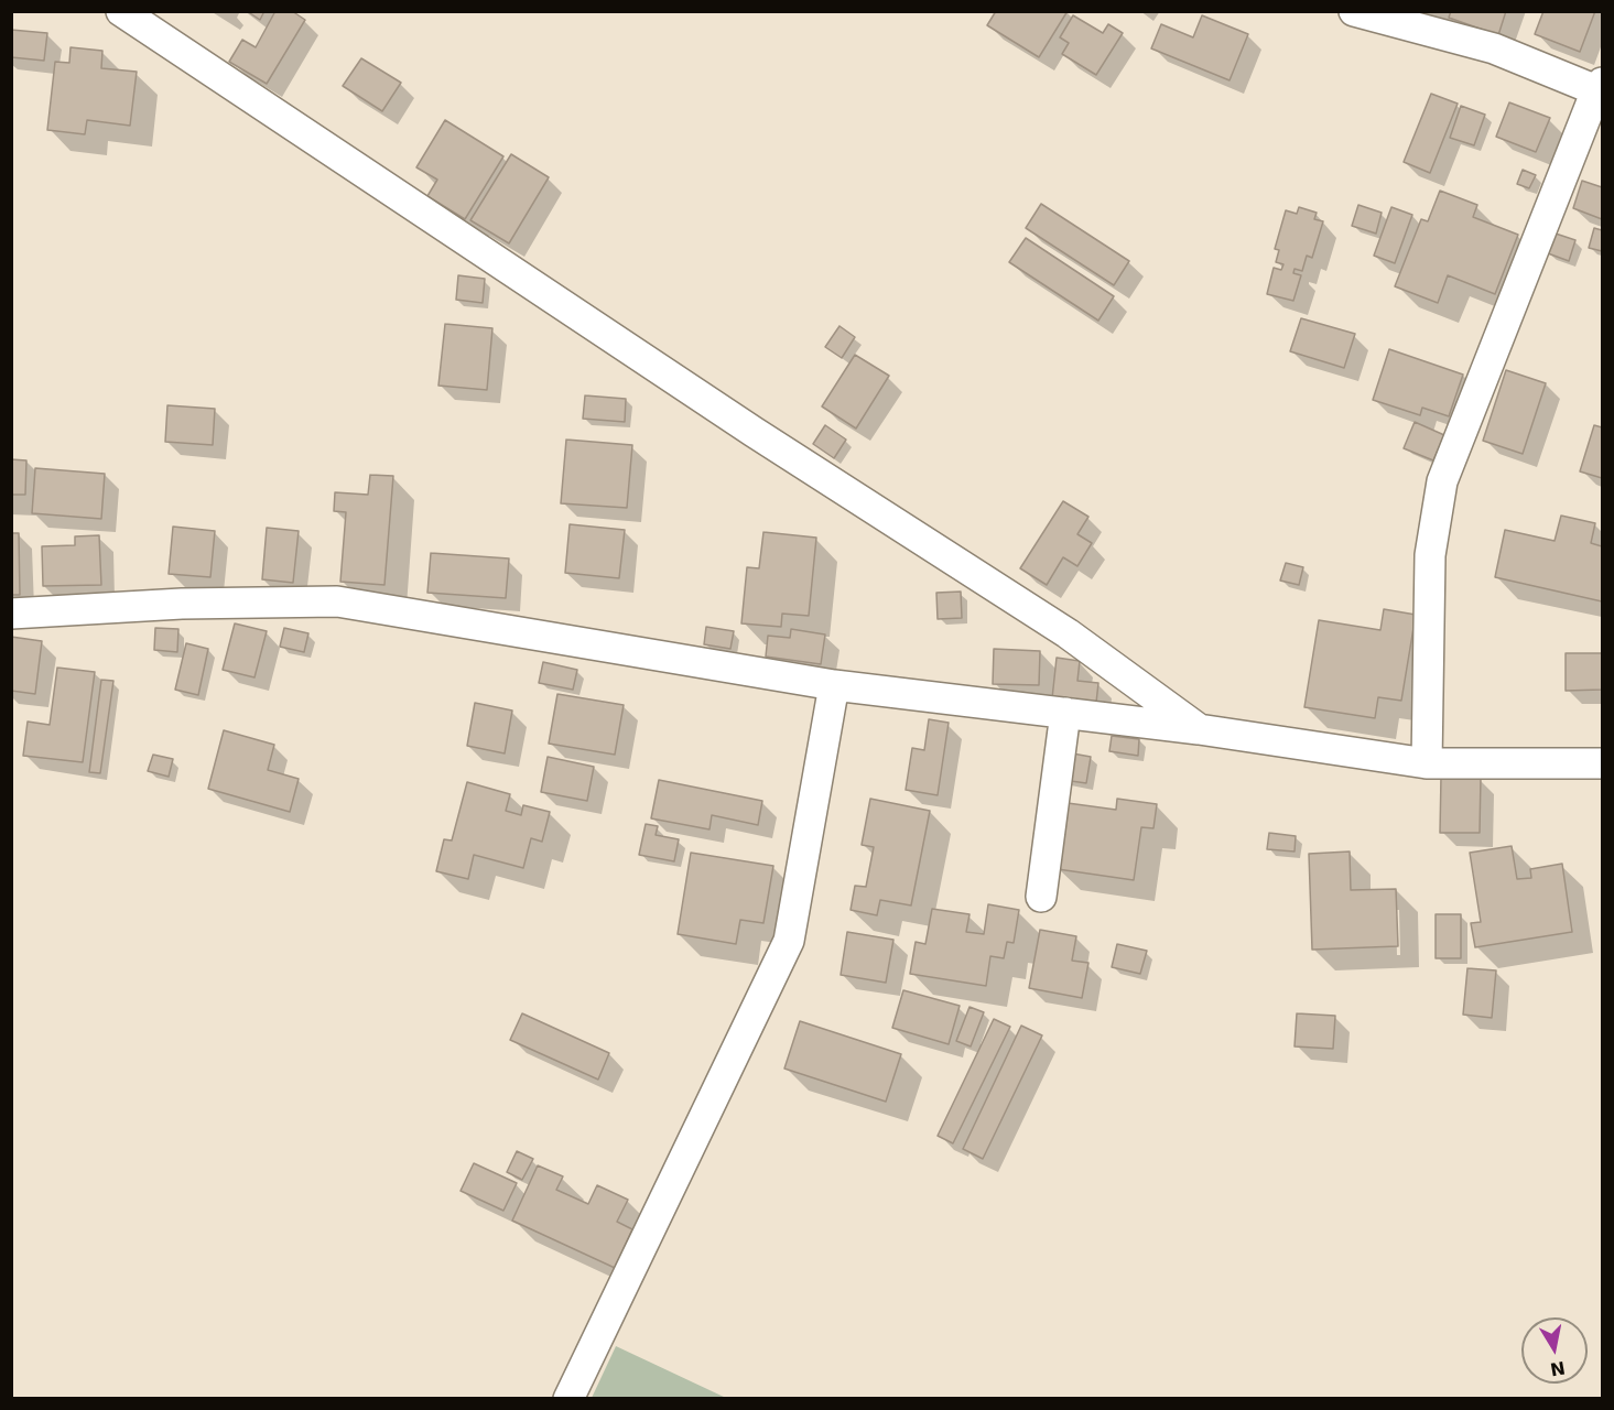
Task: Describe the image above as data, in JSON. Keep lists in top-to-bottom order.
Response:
{
  "north": "bottom"
}
